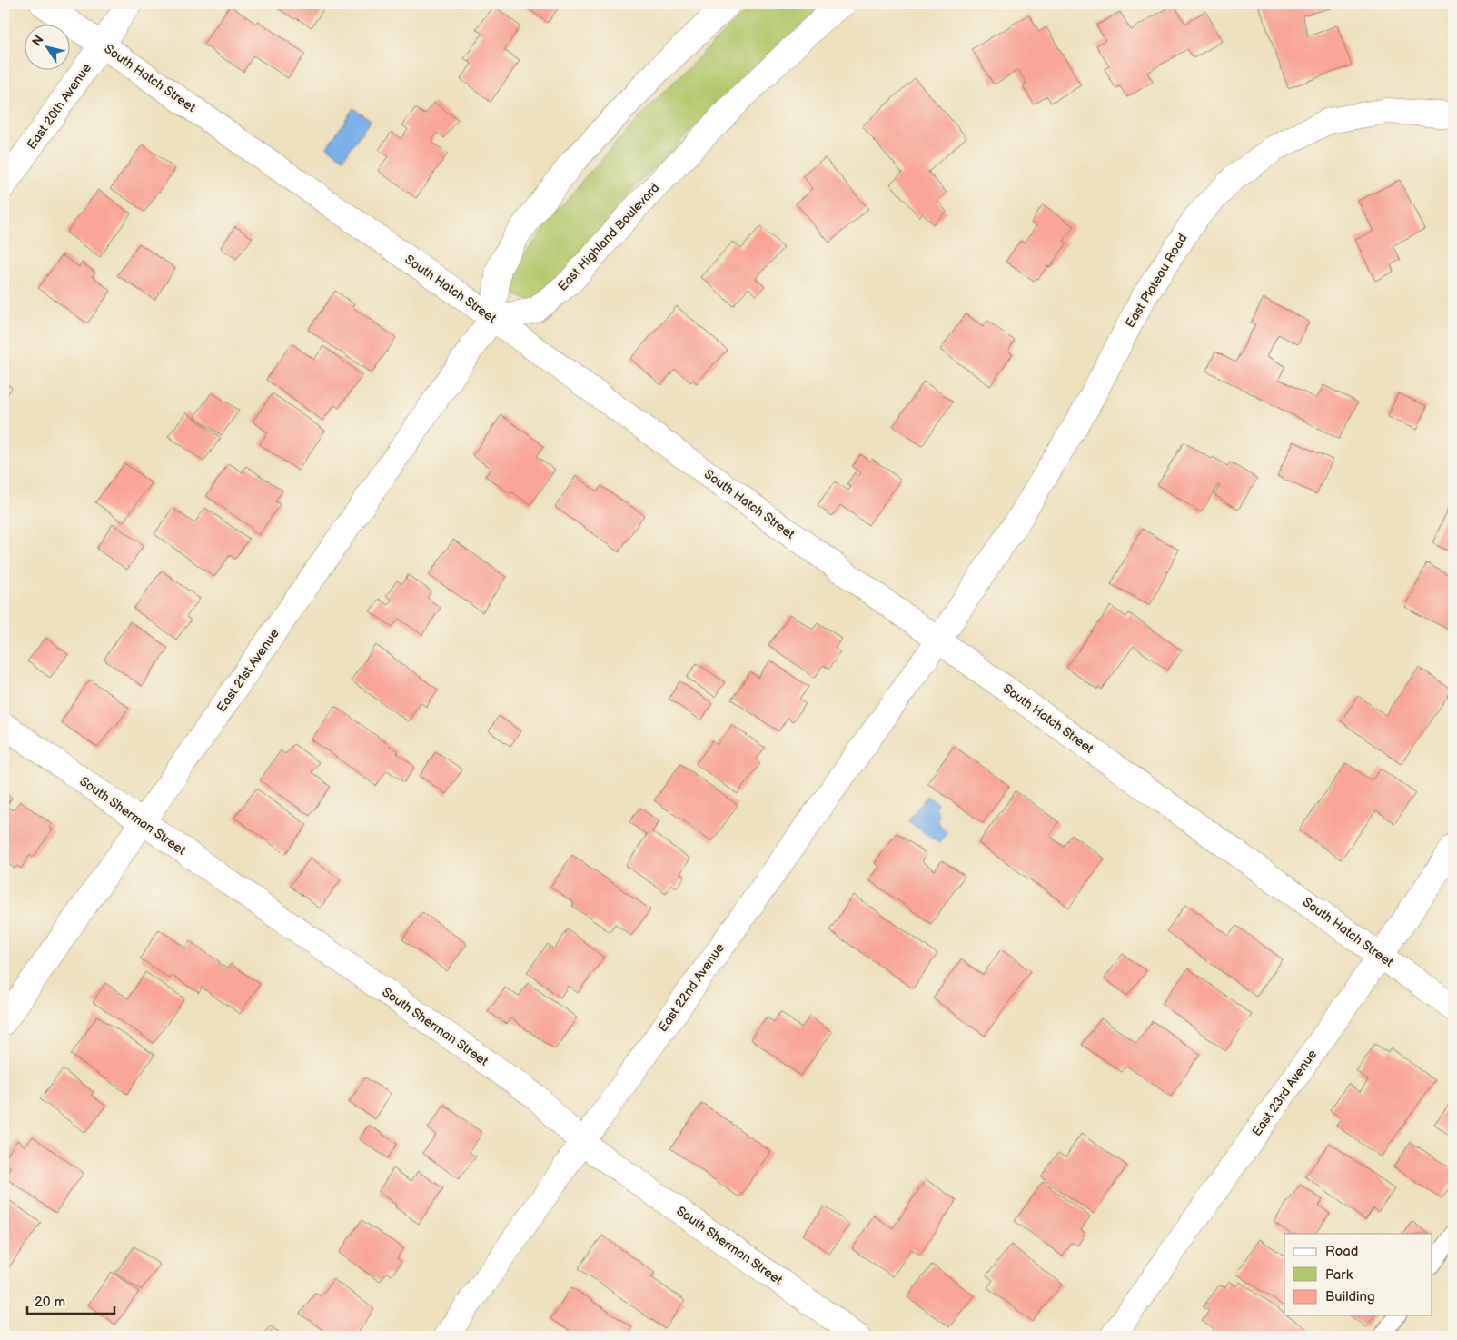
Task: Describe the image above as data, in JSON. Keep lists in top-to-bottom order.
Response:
{
  "streets": {
    "street": [
      "South Hatch Street",
      "East 20th Avenue",
      "East Highland Boulevard",
      "East Plateau Road",
      "East 21st Avenue",
      "South Sherman Street",
      "East 22nd Avenue",
      "East 23rd Avenue"
    ]
  },
  "crossings": [
    ["South Hatch Street", "East 20th Avenue"],
    ["South Hatch Street", "East Highland Boulevard"],
    ["South Hatch Street", "East Plateau Road"],
    ["South Hatch Street", "East 21st Avenue"],
    ["South Hatch Street", "East 22nd Avenue"],
    ["South Hatch Street", "East 23rd Avenue"],
    ["East Highland Boulevard", "East 21st Avenue"],
    ["East Plateau Road", "East 22nd Avenue"],
    ["East 21st Avenue", "South Sherman Street"],
    ["South Sherman Street", "East 22nd Avenue"]
  ],
  "legend": ["Road", "Park", "Building"],
  "scale_bar": "20 m",
  "north": "top left"
}
